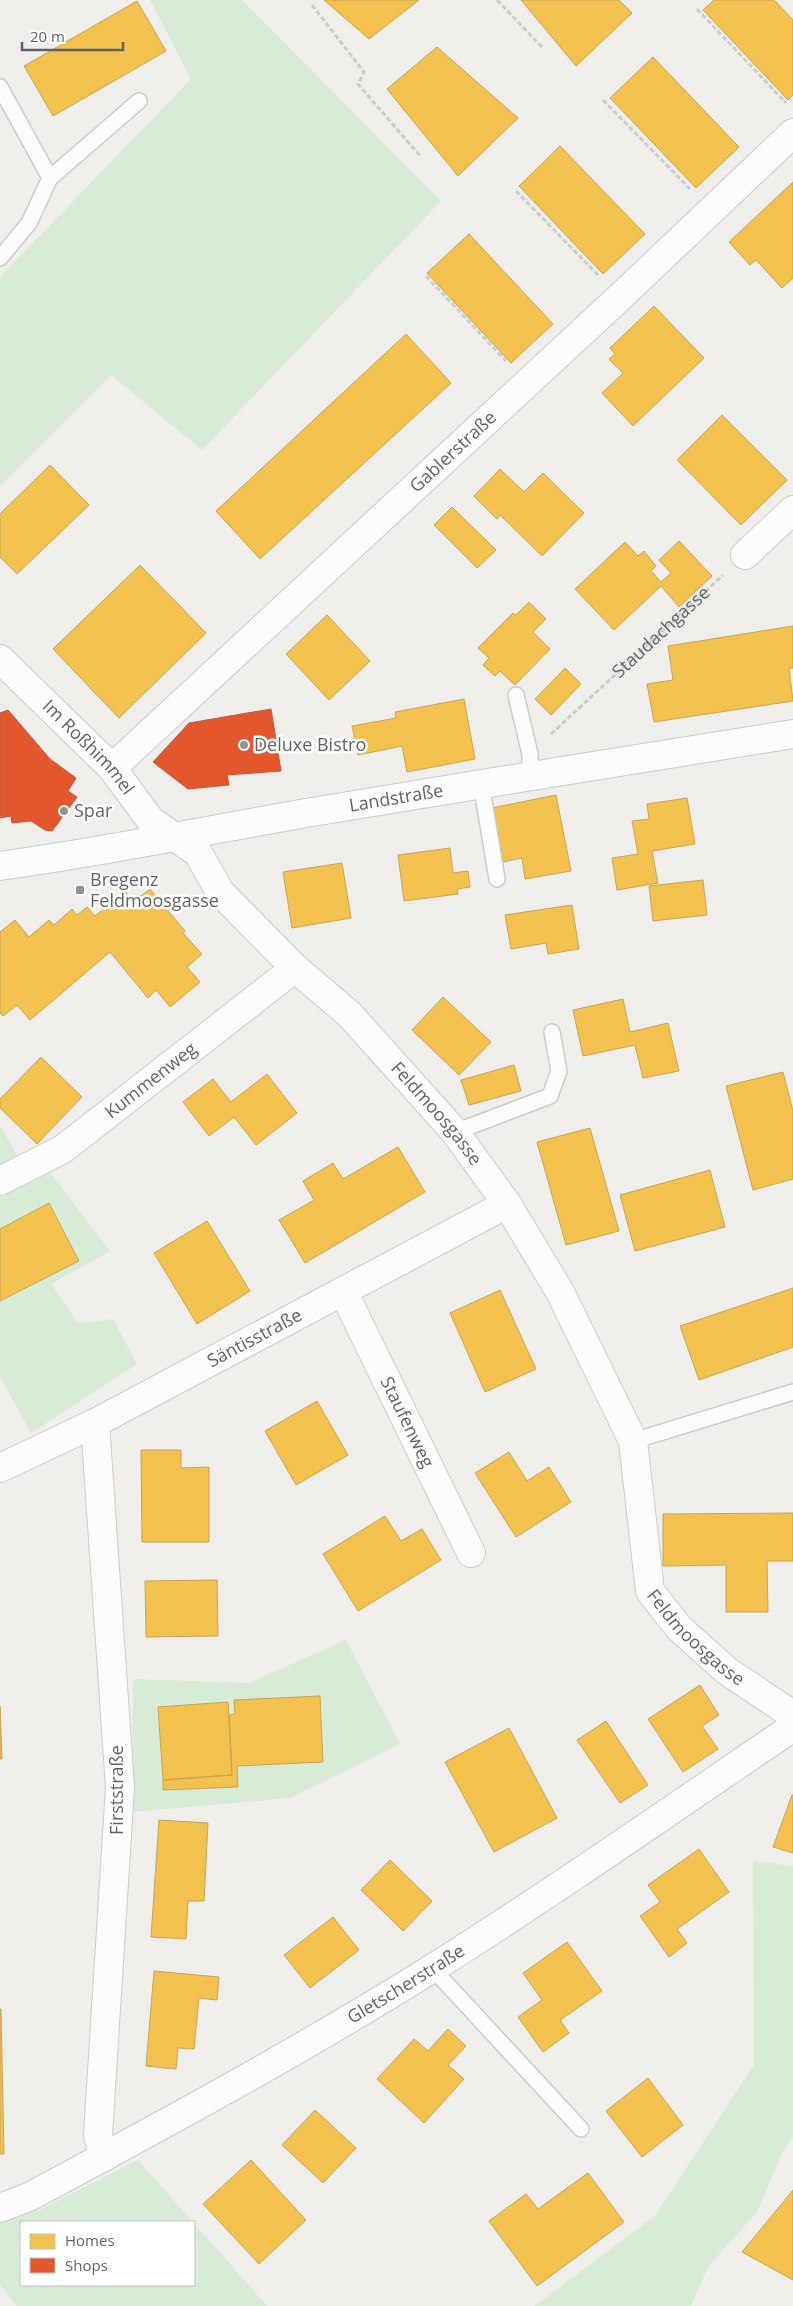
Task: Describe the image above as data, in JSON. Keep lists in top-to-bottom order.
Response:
{
  "streets": {
    "street": [
      "Gablerstraße",
      "Im Roßhimmel",
      "Landstraße",
      "Kummenweg",
      "Feldmoosgasse",
      "Säntisstraße",
      "Staufenweg",
      "Firststraße",
      "Gletscherstraße"
    ],
    "path": ["Staudachgasse"]
  },
  "crossings": [
    ["Gablerstraße", "Im Roßhimmel"],
    ["Staudachgasse", "Landstraße"],
    ["Im Roßhimmel", "Landstraße"],
    ["Im Roßhimmel", "Feldmoosgasse"],
    ["Landstraße", "Feldmoosgasse"],
    ["Kummenweg", "Feldmoosgasse"],
    ["Feldmoosgasse", "Säntisstraße"],
    ["Säntisstraße", "Staufenweg"],
    ["Säntisstraße", "Firststraße"],
    ["Firststraße", "Gletscherstraße"]
  ],
  "places": {
    "other": ["Deluxe Bistro", "Spar"],
    "transit": ["Bregenz Feldmoosgasse"]
  },
  "legend": ["Homes", "Shops"],
  "scale_bar": "20 m"
}
